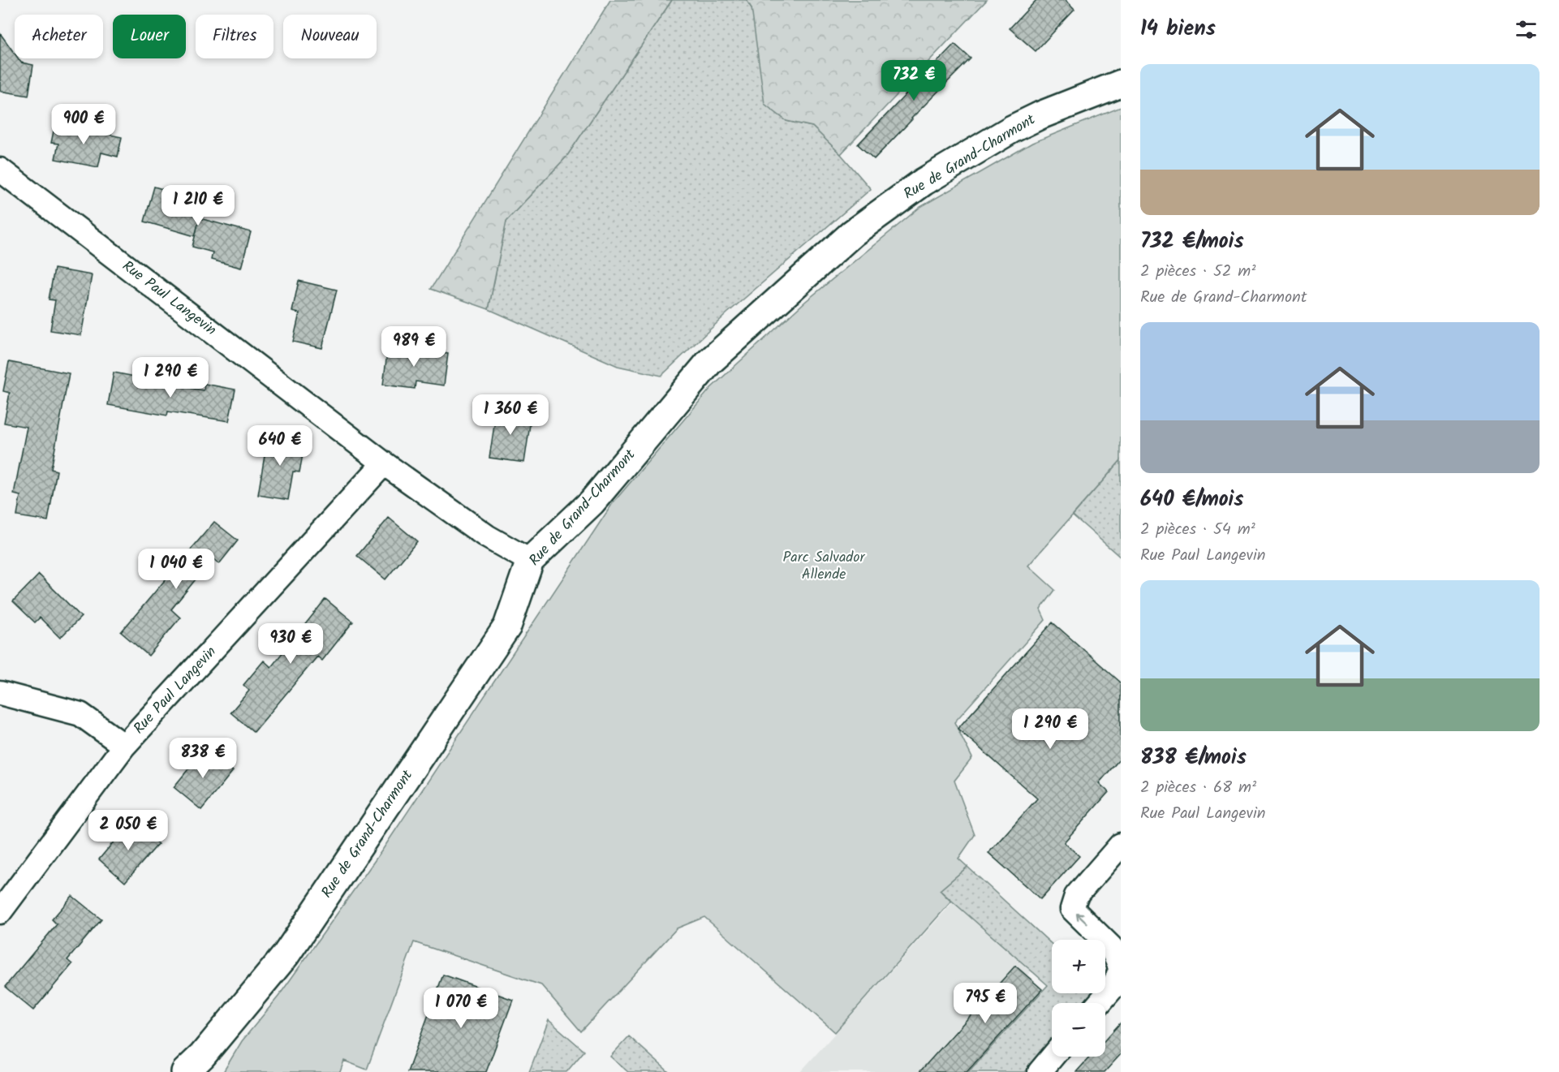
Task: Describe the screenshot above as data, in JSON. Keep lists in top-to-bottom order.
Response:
{
  "streets": {
    "street": ["Rue de Grand-Charmont", "Rue Paul Langevin"]
  },
  "crossings": [
    ["Rue de Grand-Charmont", "Rue Paul Langevin"]
  ],
  "parks": ["Parc Salvador Allende"],
  "page": {
    "heading": "14 biens",
    "chip": [
      "Acheter",
      "Louer",
      "Filtres",
      "Nouveau"
    ],
    "list": [
      {
        "name": "732 €/mois",
        "note": "2 pièces · 52 m² · Rue de Grand-Charmont"
      },
      {
        "name": "640 €/mois",
        "note": "2 pièces · 54 m² · Rue Paul Langevin"
      },
      {
        "name": "838 €/mois",
        "note": "2 pièces · 68 m² · Rue Paul Langevin"
      }
    ],
    "price": [
      "732 €",
      "900 €",
      "1 210 €",
      "989 €",
      "1 290 €",
      "1 360 €",
      "640 €",
      "1 040 €",
      "930 €",
      "1 290 €",
      "838 €",
      "2 050 €",
      "795 €",
      "1 070 €"
    ],
    "map_buttons": ["+", "−"]
  }
}
